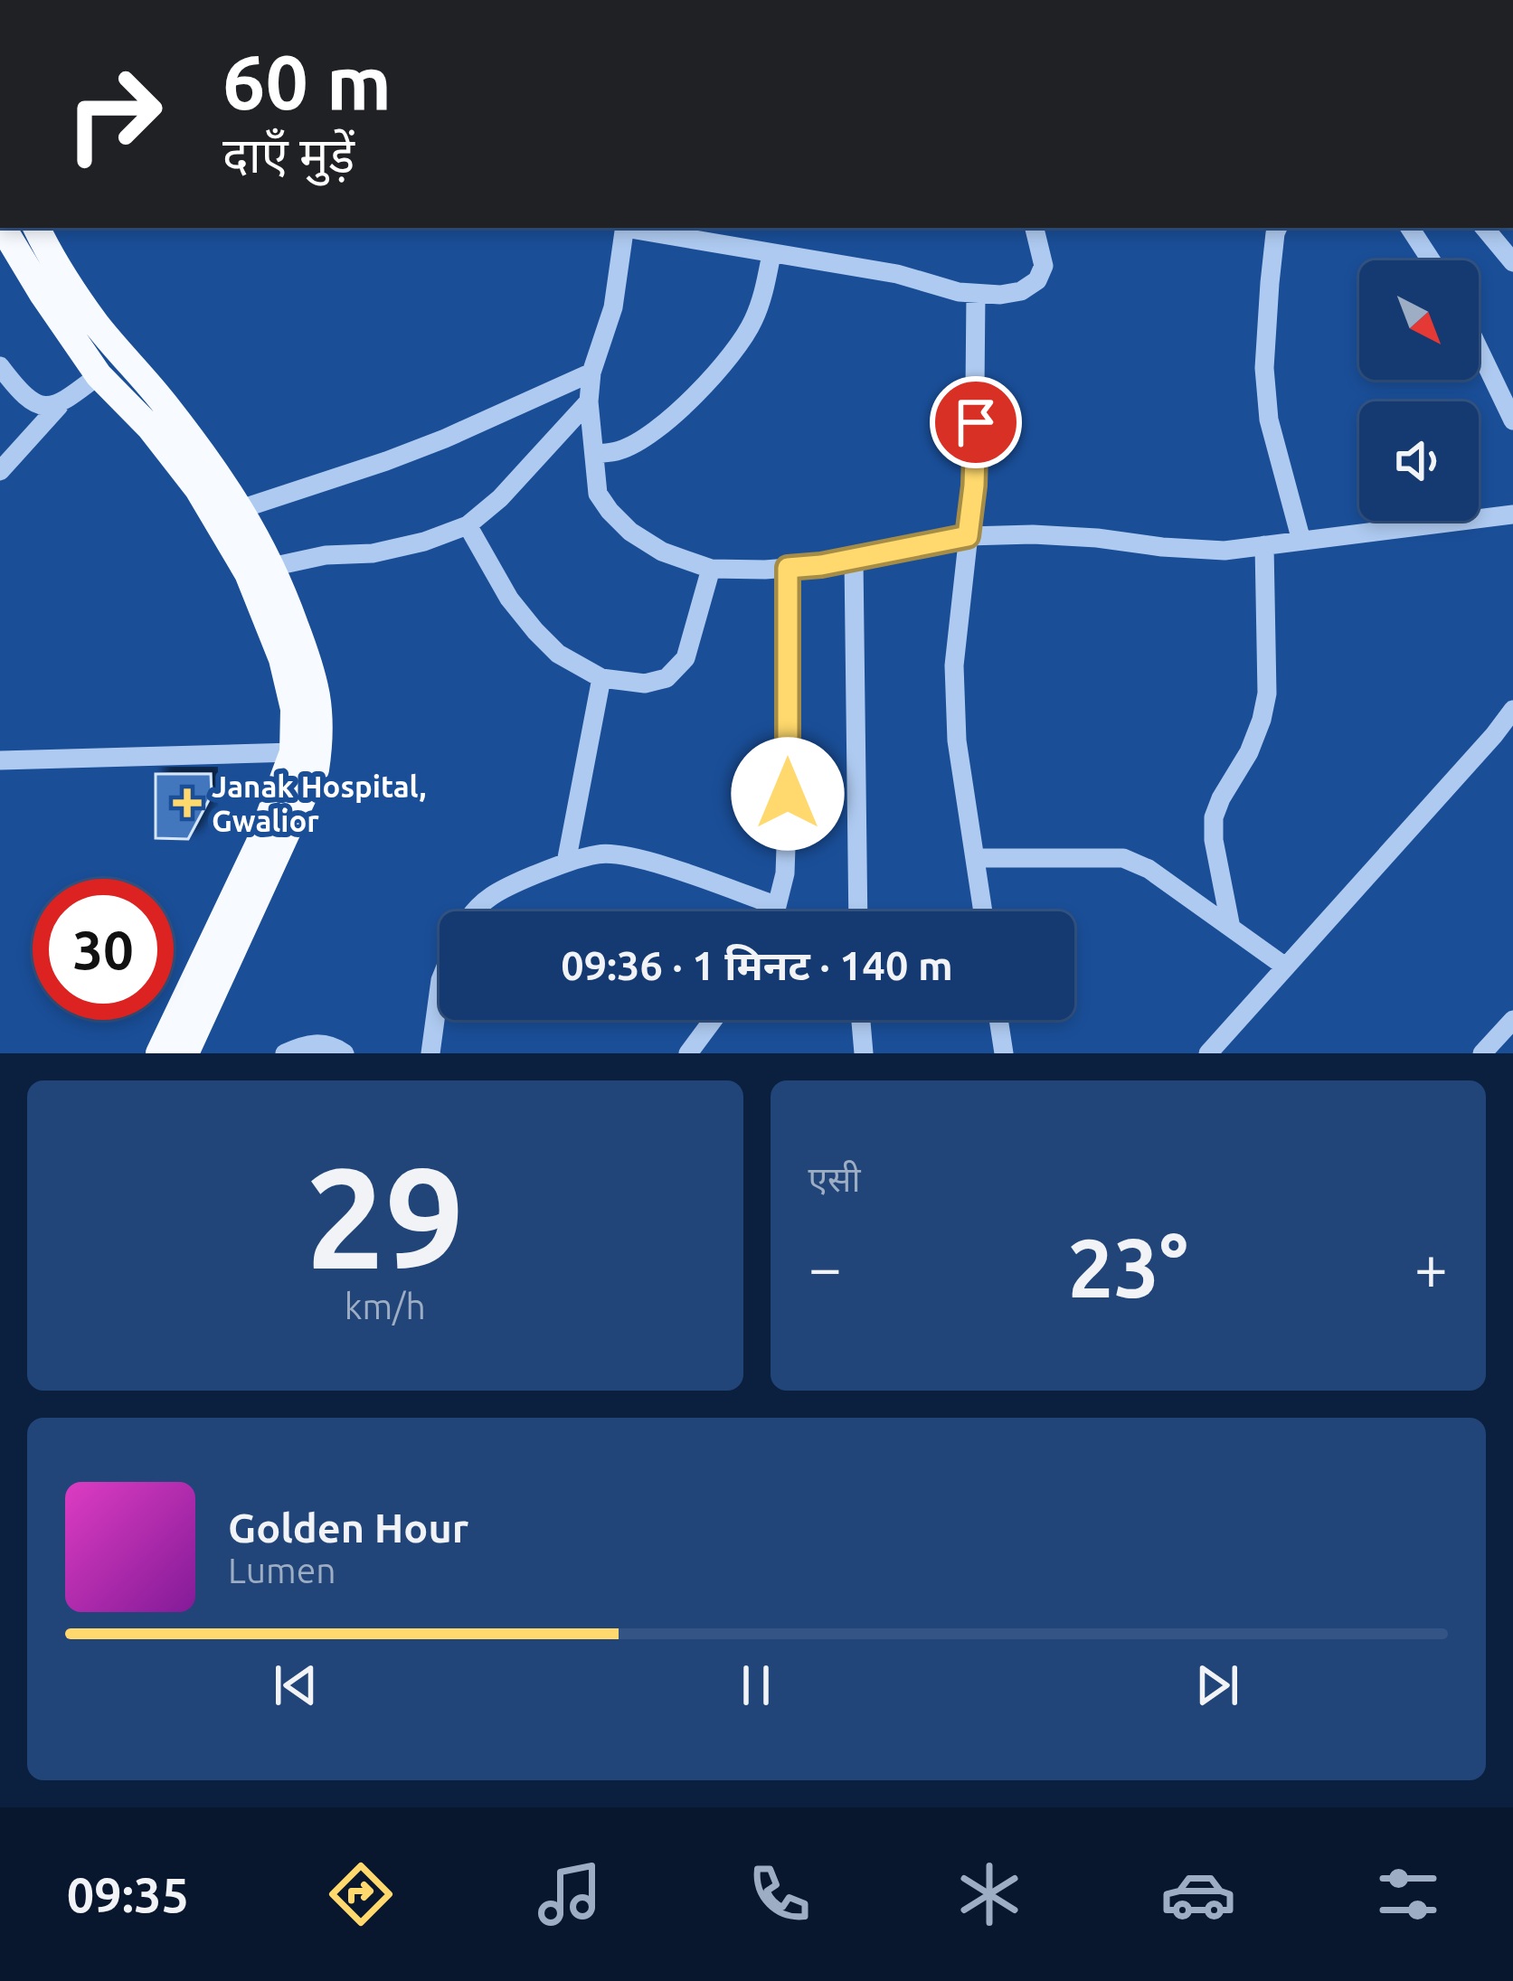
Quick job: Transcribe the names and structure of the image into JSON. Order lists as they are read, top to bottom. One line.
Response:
{"places":{"health":["Janak Hospital, Gwalior"]},"north":"bottom right","page":{"turn":["60 m","दाएँ मुड़ें"],"limit":"30","trip":"09:36 · 1 मिनट · 140 m","tile":[["29","km/h"],"एसी"],"heat":["−","23°","+"],"song":["Golden Hour","Lumen"],"tabs":"09:35"}}
